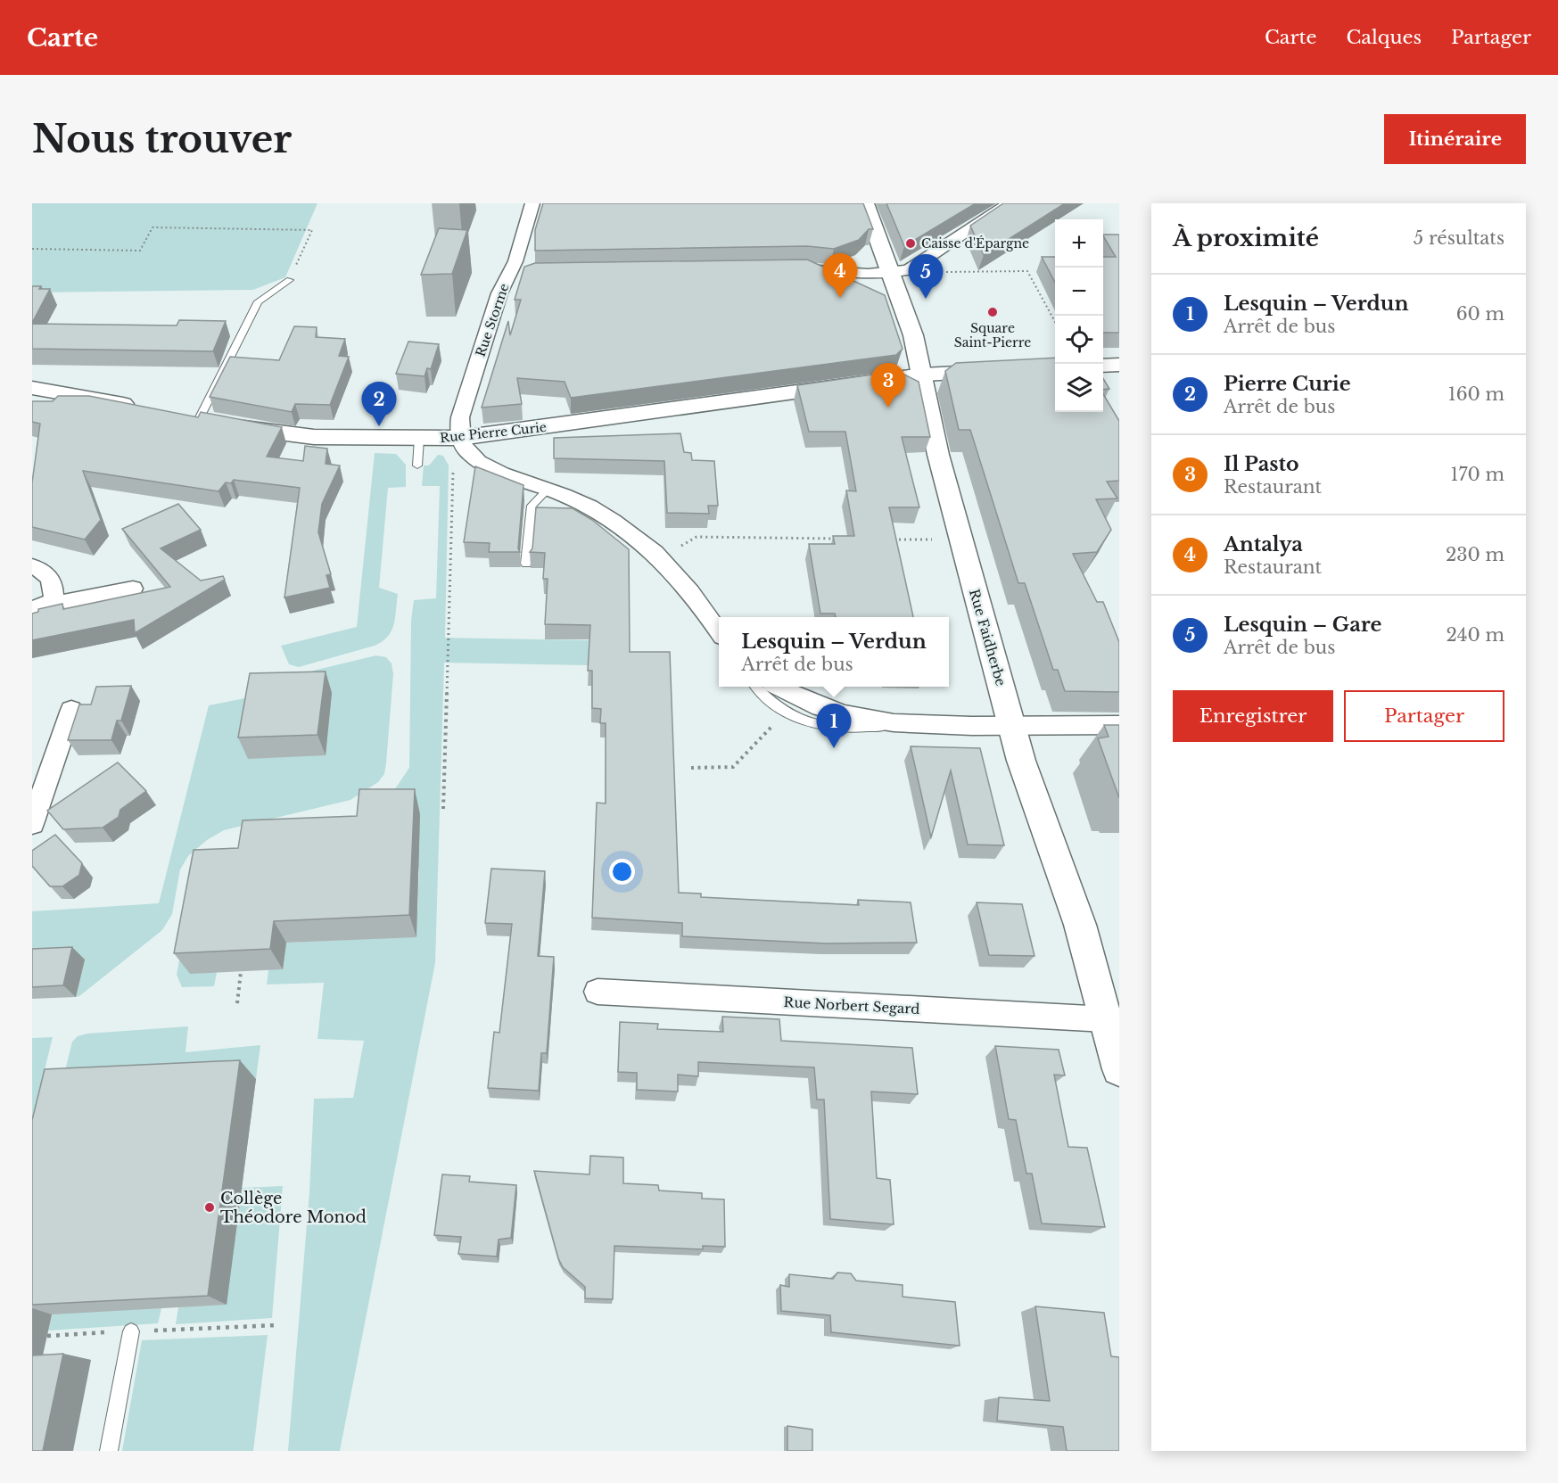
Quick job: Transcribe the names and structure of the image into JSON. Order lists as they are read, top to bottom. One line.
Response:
{"streets":{"main road":["Rue Pierre Curie","Rue Faidherbe"],"street":["Rue Storme","Rue Norbert Segard"]},"crossings":[["Rue Storme","Rue Pierre Curie"],["Rue Pierre Curie","Rue Faidherbe"],["Rue Faidherbe","Rue Norbert Segard"]],"places":["Caisse d'Épargne","Square Saint-Pierre","Collège Théodore Monod"],"page":{"header":"Carte","nav":["Carte","Calques","Partager"],"buttons":["Itinéraire",["Enregistrer","Partager"]],"title":"Nous trouver","heading":["À proximité","5 résultats"],"map_buttons":["+","−"],"pins":["4","5","3","2","1"],"list":[{"mark":"1","name":"Lesquin – Verdun","note":"Arrêt de bus","value":"60 m"},{"mark":"2","name":"Pierre Curie","note":"Arrêt de bus","value":"160 m"},{"mark":"3","name":"Il Pasto","note":"Restaurant","value":"170 m"},{"mark":"4","name":"Antalya","note":"Restaurant","value":"230 m"},{"mark":"5","name":"Lesquin – Gare","note":"Arrêt de bus","value":"240 m"}],"popup":["Lesquin – Verdun","Arrêt de bus"]}}
